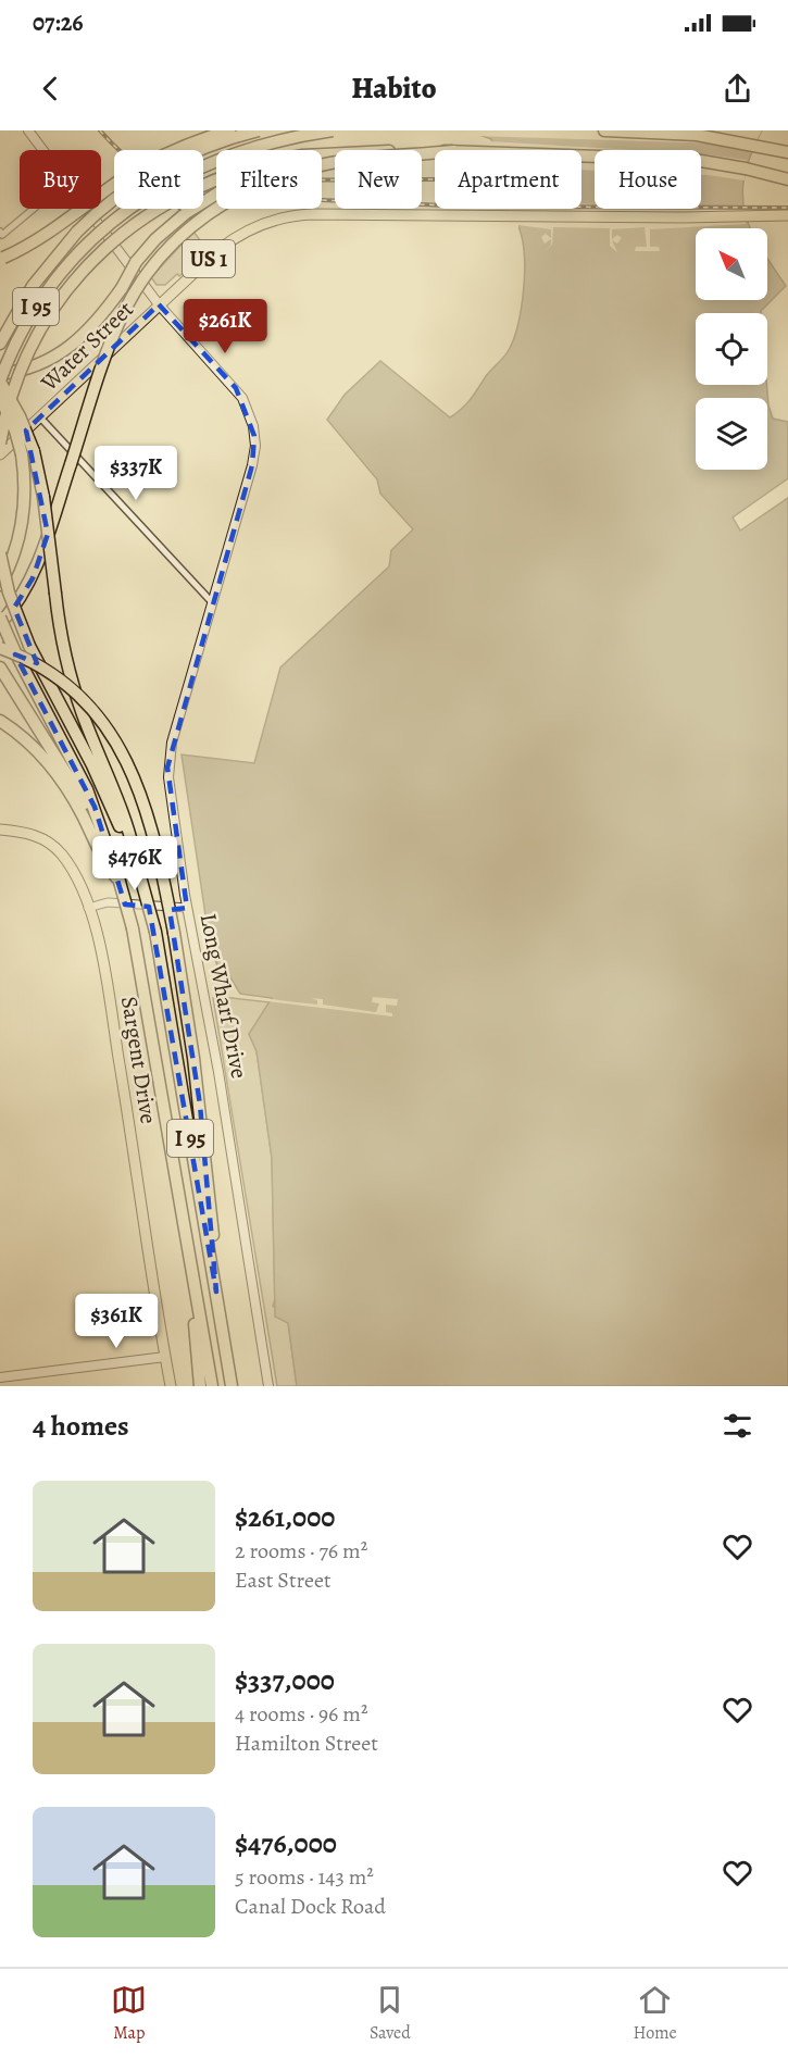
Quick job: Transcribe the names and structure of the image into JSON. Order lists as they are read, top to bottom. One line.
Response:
{"streets":{"highway":["I 95"],"main road":["US 1","Water Street","Long Wharf Drive","Sargent Drive"]},"crossings":[["Water Street","Long Wharf Drive"]],"north":"top left","page":{"status":"07:26","header":"Habito","chip":["Buy","Rent","Filters","New","Apartment","House"],"price":["$261K","$337K","$476K","$361K"],"heading":"4 homes","list":[{"name":"$261,000","note":"2 rooms · 76 m² · East Street"},{"name":"$337,000","note":"4 rooms · 96 m² · Hamilton Street"},{"name":"$476,000","note":"5 rooms · 143 m² · Canal Dock Road"}],"tabs":["Map","Saved","Home"]}}
